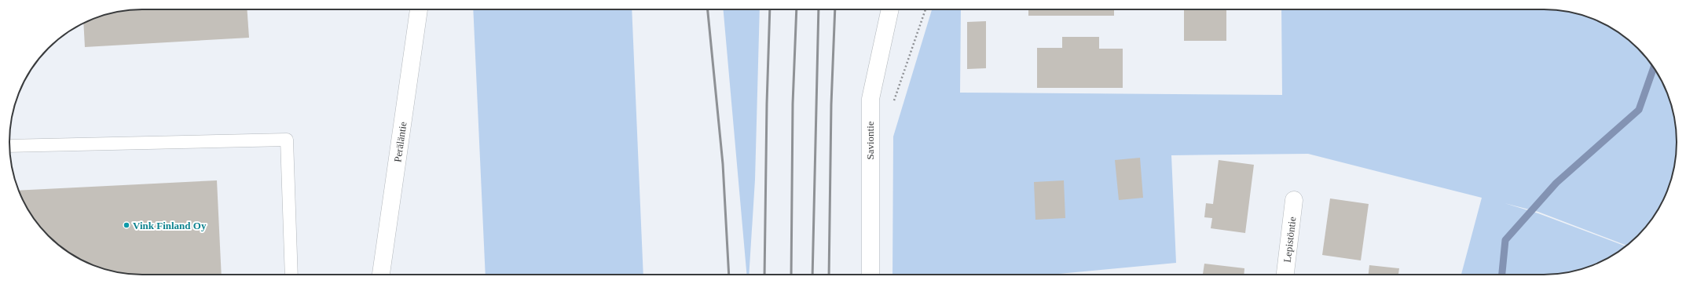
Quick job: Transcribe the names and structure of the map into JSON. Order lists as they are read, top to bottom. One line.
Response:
{"streets":{"street":["Saviontie","Peräläntie","Lepistöntie"]},"places":["Vink Finland Oy"]}
